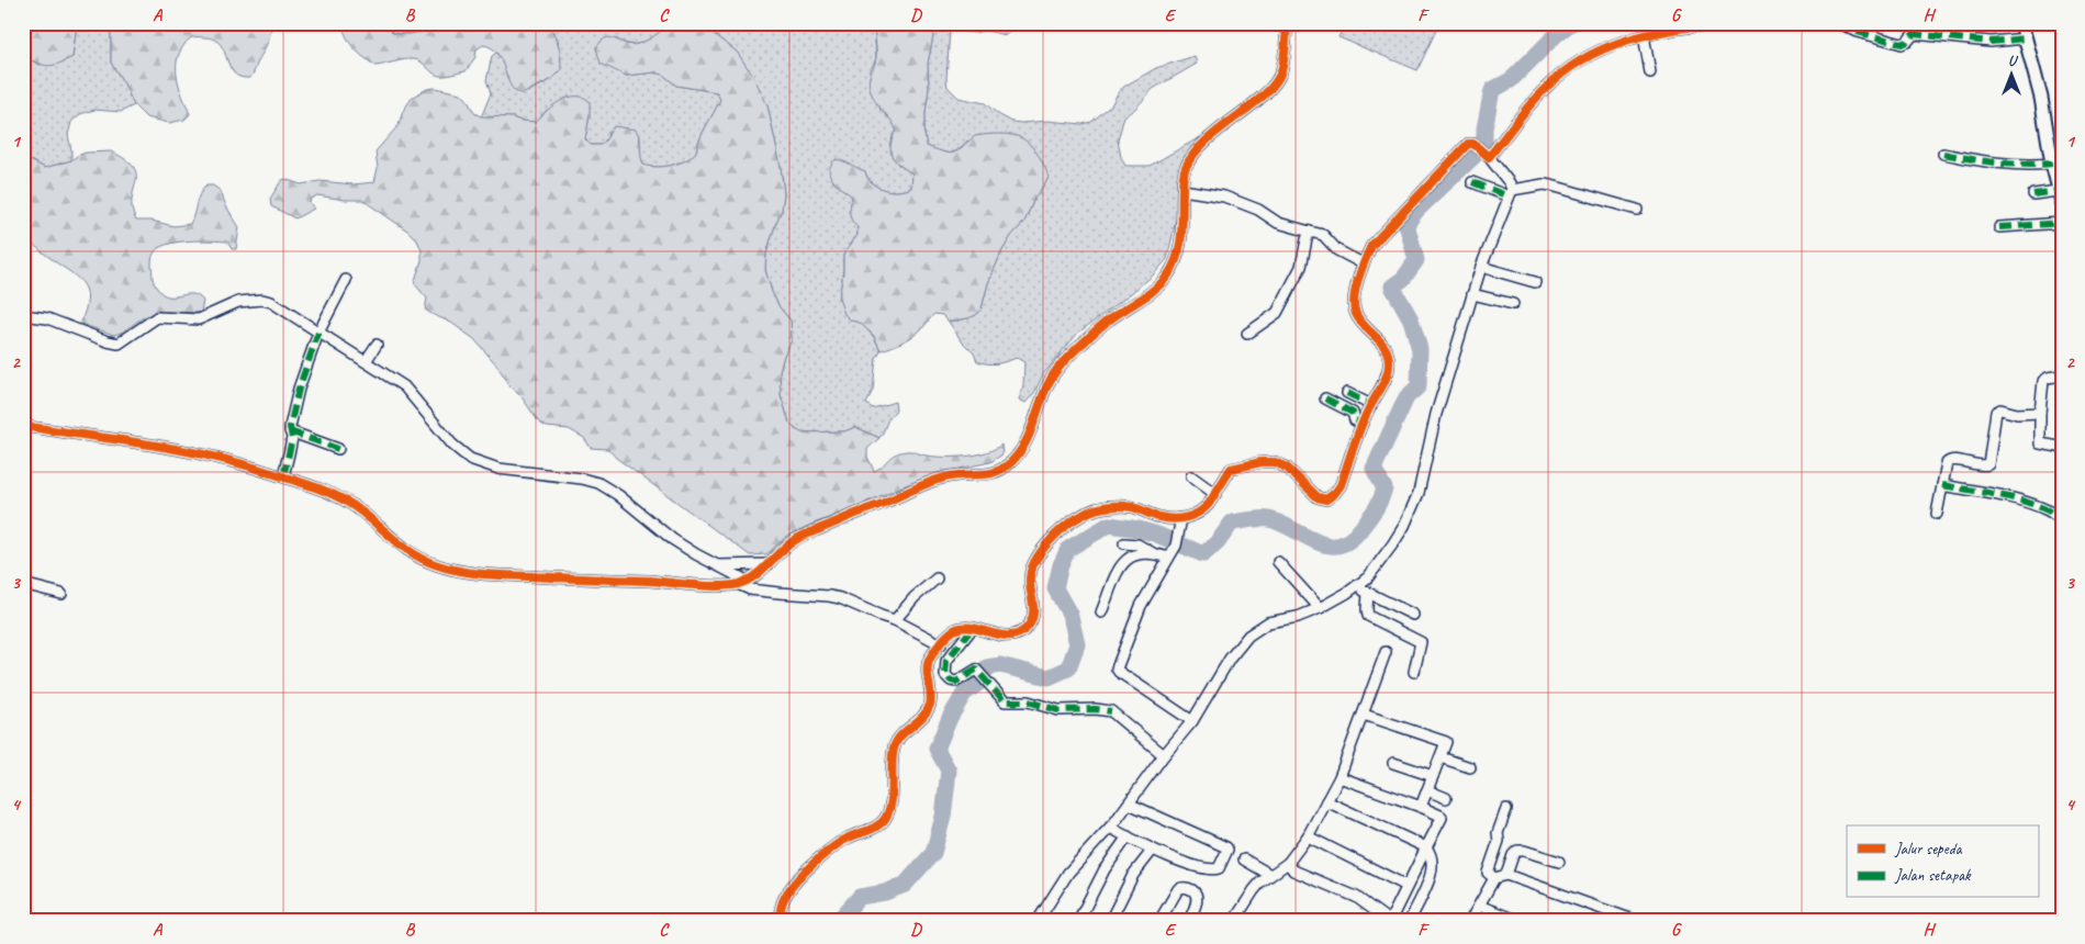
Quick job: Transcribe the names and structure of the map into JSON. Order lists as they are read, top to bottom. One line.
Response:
{"legend":["Jalur sepeda","Jalan setapak"],"north":"top","grid":{"columns":["A","B","C","D","E","F","G","H"],"rows":["1","2","3","4"]}}
